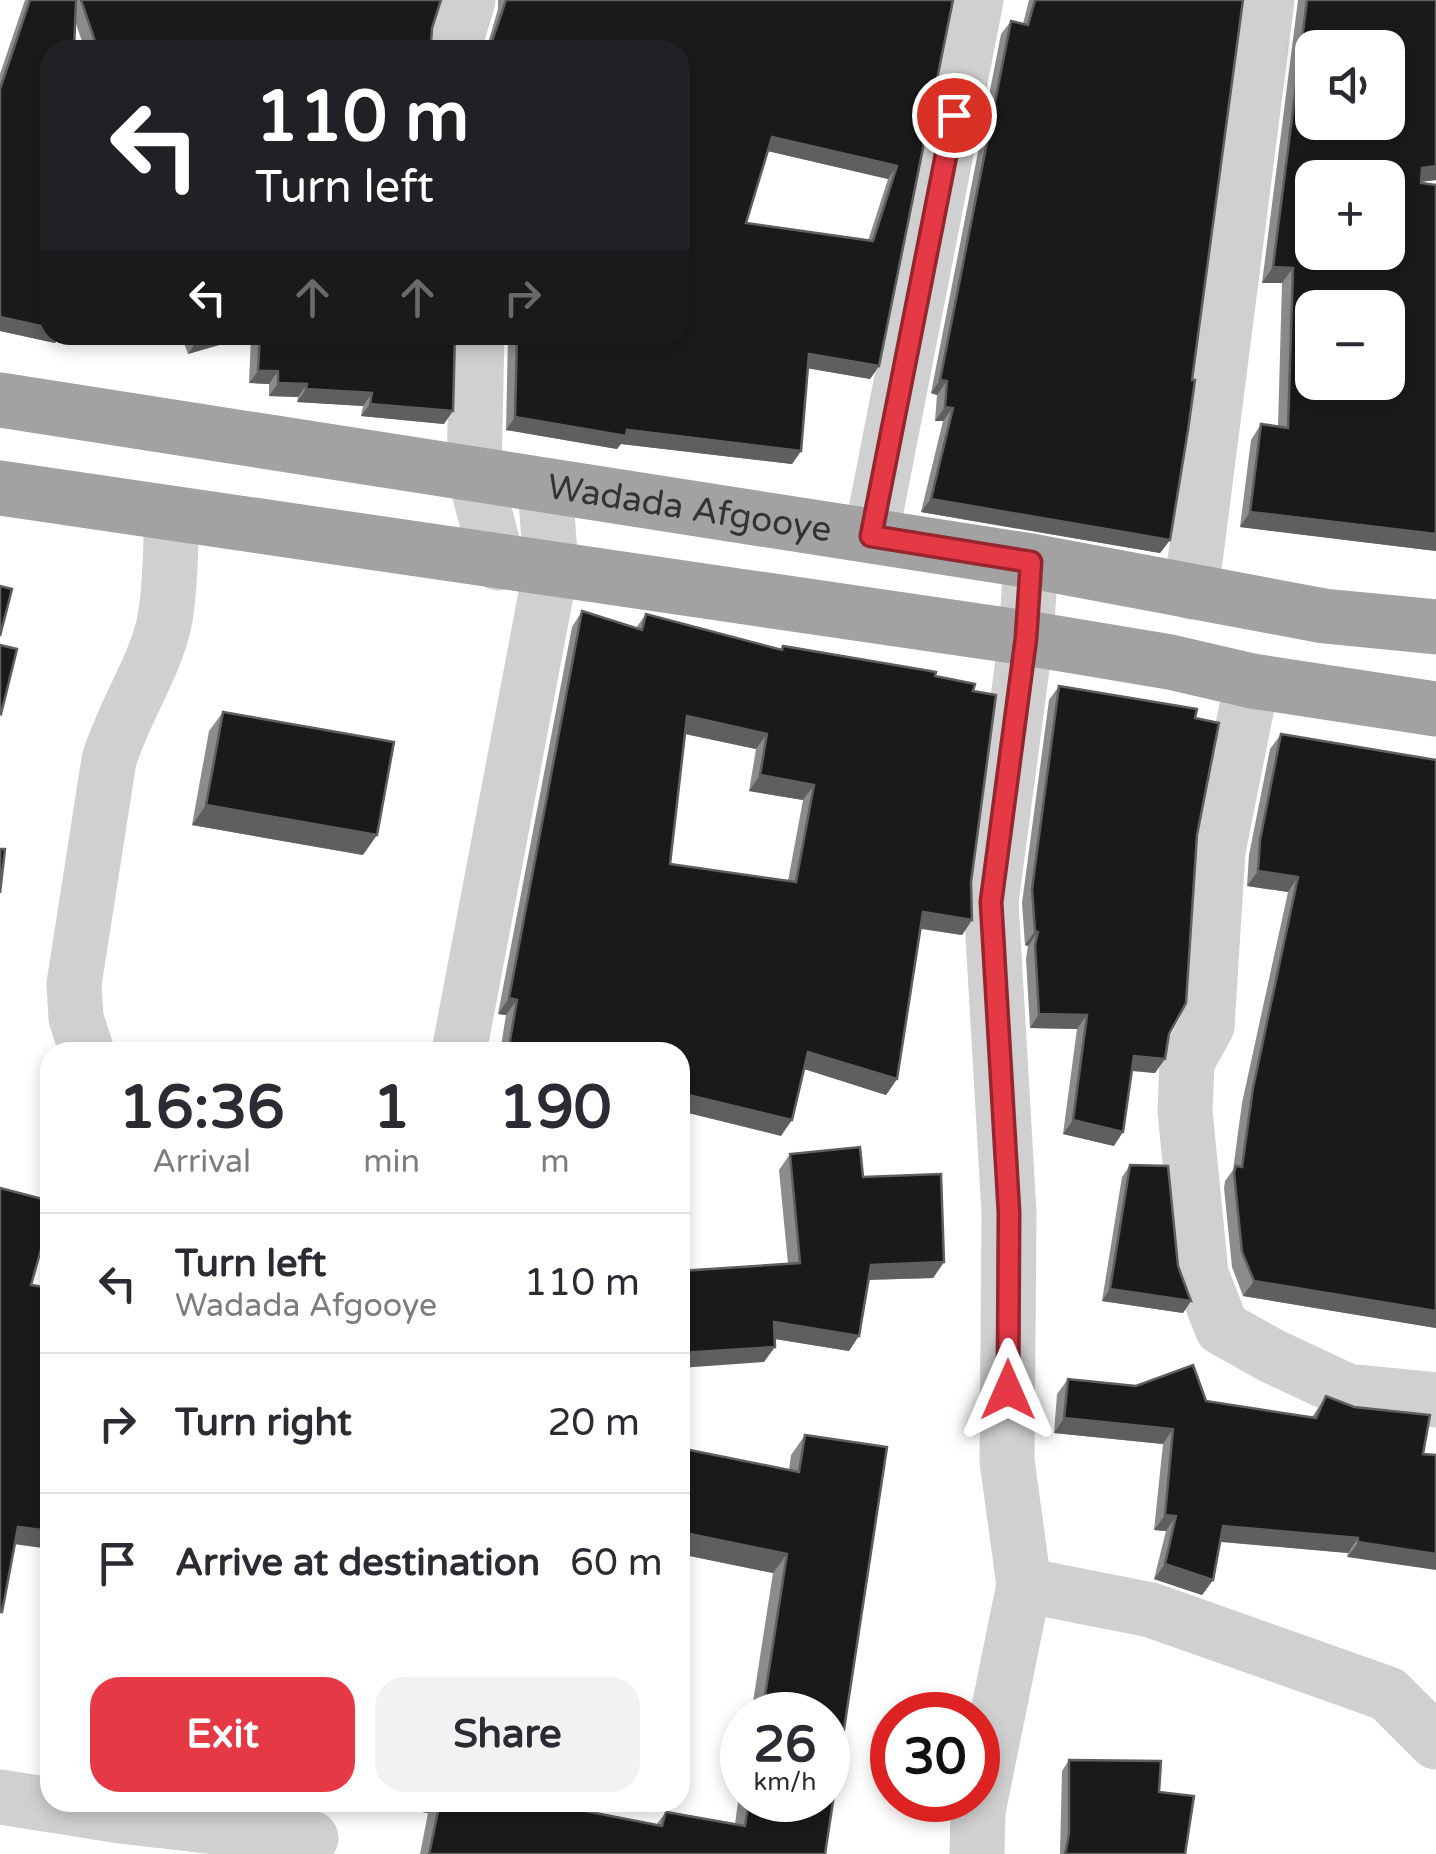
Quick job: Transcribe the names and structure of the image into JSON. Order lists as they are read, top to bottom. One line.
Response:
{"streets":{"highway":["Wadada Afgooye"]},"page":{"map_buttons":["+","−"],"turn":["110 m","Turn left"],"eta":["16:36","Arrival","1","min","190","m"],"list":[{"name":"Turn left","note":"Wadada Afgooye","value":"110 m"},{"name":"Turn right","value":"20 m"},{"name":"Arrive at destination","value":"60 m"}],"buttons":["Exit","Share"],"speed":"26 km/h","limit":"30"}}
